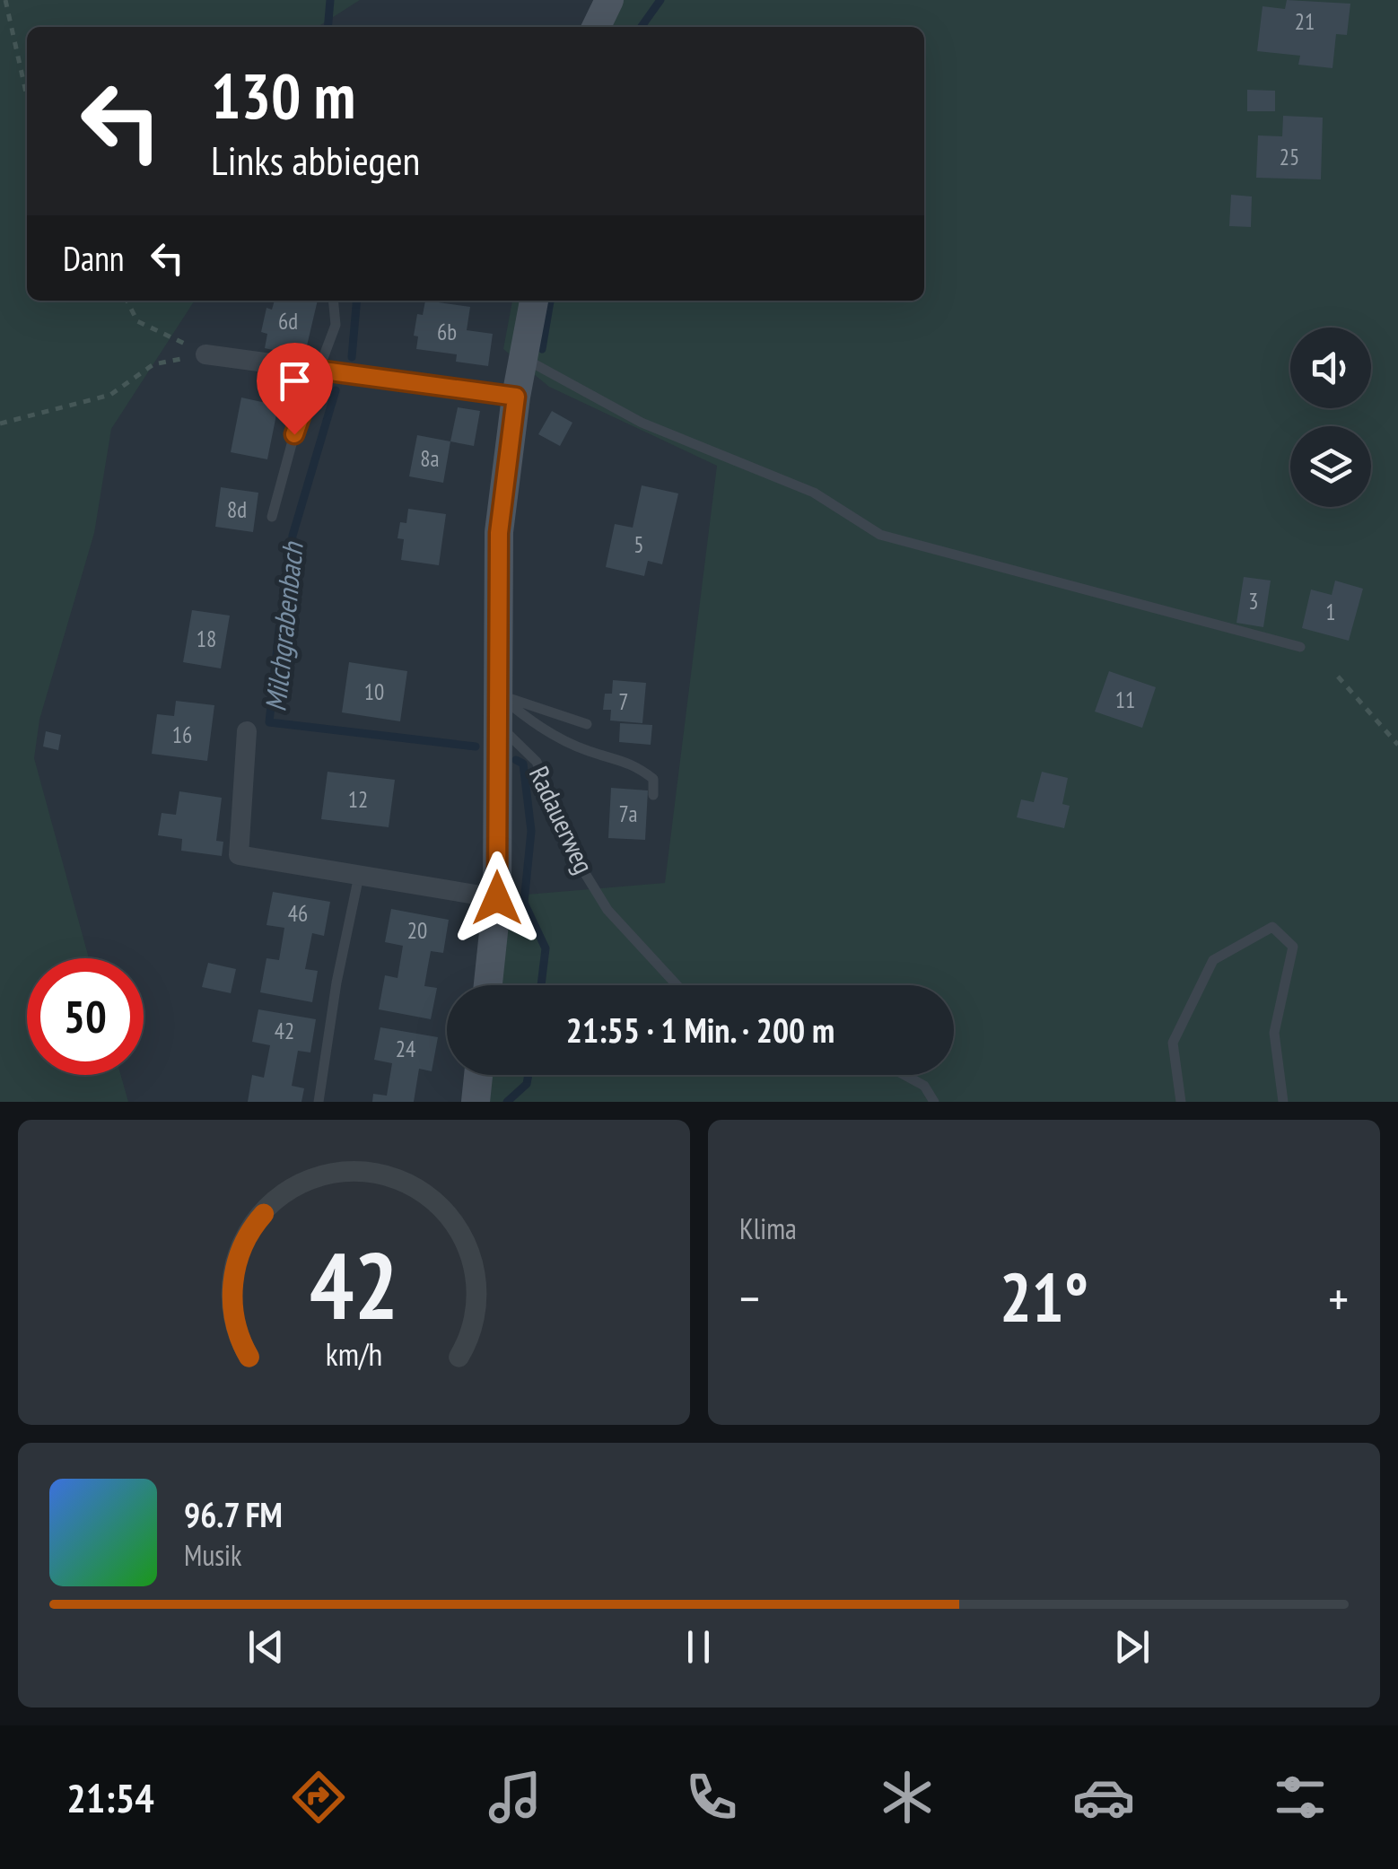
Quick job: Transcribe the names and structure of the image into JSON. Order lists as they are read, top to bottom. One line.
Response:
{"streets":{"lane":["Radauerweg"]},"water":["Milchgrabenbach"],"house_numbers":["21","25","6d","6b","8a","8d","5","3","1","18","10","11","7","16","12","7a","46","20","42","24"],"page":{"turn":["130 m","Links abbiegen"],"then":"Dann","limit":"50","trip":"21:55 · 1 Min. · 200 m","tile":"Klima","heat":["−","21°","+"],"song":["96.7 FM","Musik"],"tabs":"21:54","gauge":["42","km/h"]}}
